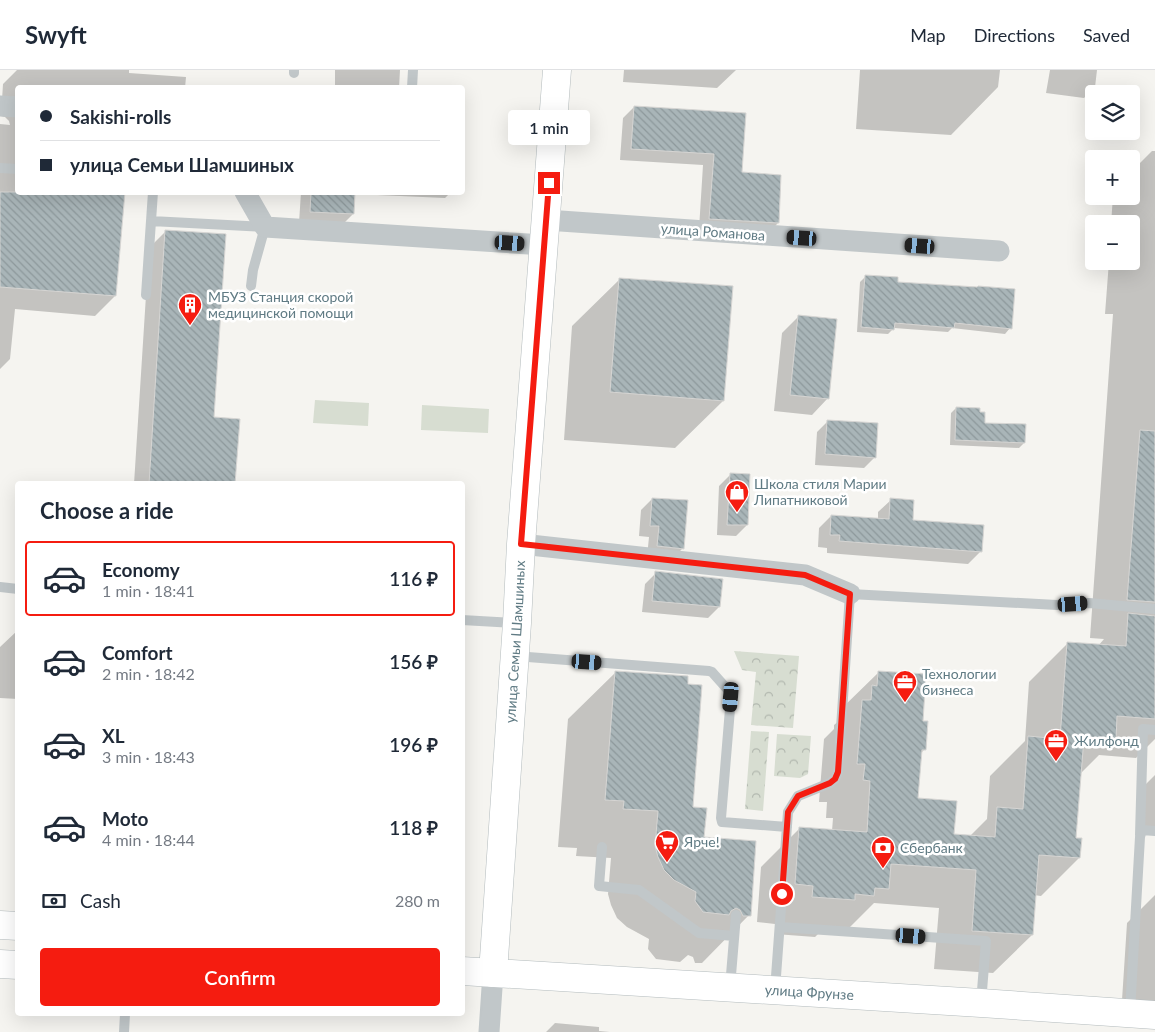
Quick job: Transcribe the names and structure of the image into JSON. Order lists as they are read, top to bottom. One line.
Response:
{"streets":{"street":["улица Романова","улица Семьи Шамшиных","улица Фрунзе"]},"crossings":[["улица Романова","улица Семьи Шамшиных"],["улица Семьи Шамшиных","улица Фрунзе"]],"places":{"building":["МБУЗ Станция скорой медицинской помощи"],"shop":["Школа стиля Марии Липатниковой"],"office":["Технологии бизнеса","Жилфонд"],"supermarket":["Ярче!"],"bank":["Сбербанк"]},"page":{"header":"Swyft","nav":["Map","Directions","Saved"],"map_buttons":["+","−"],"banner":["Sakishi-rolls","улица Семьи Шамшиных"],"bubble":"1 min","heading":"Choose a ride","list":[{"name":"Economy","note":"1 min · 18:41","value":"116 ₽"},{"name":"Comfort","note":"2 min · 18:42","value":"156 ₽"},{"name":"XL","note":"3 min · 18:43","value":"196 ₽"},{"name":"Moto","note":"4 min · 18:44","value":"118 ₽"}],"pay":["Cash","280 m"],"buttons":"Confirm"}}
